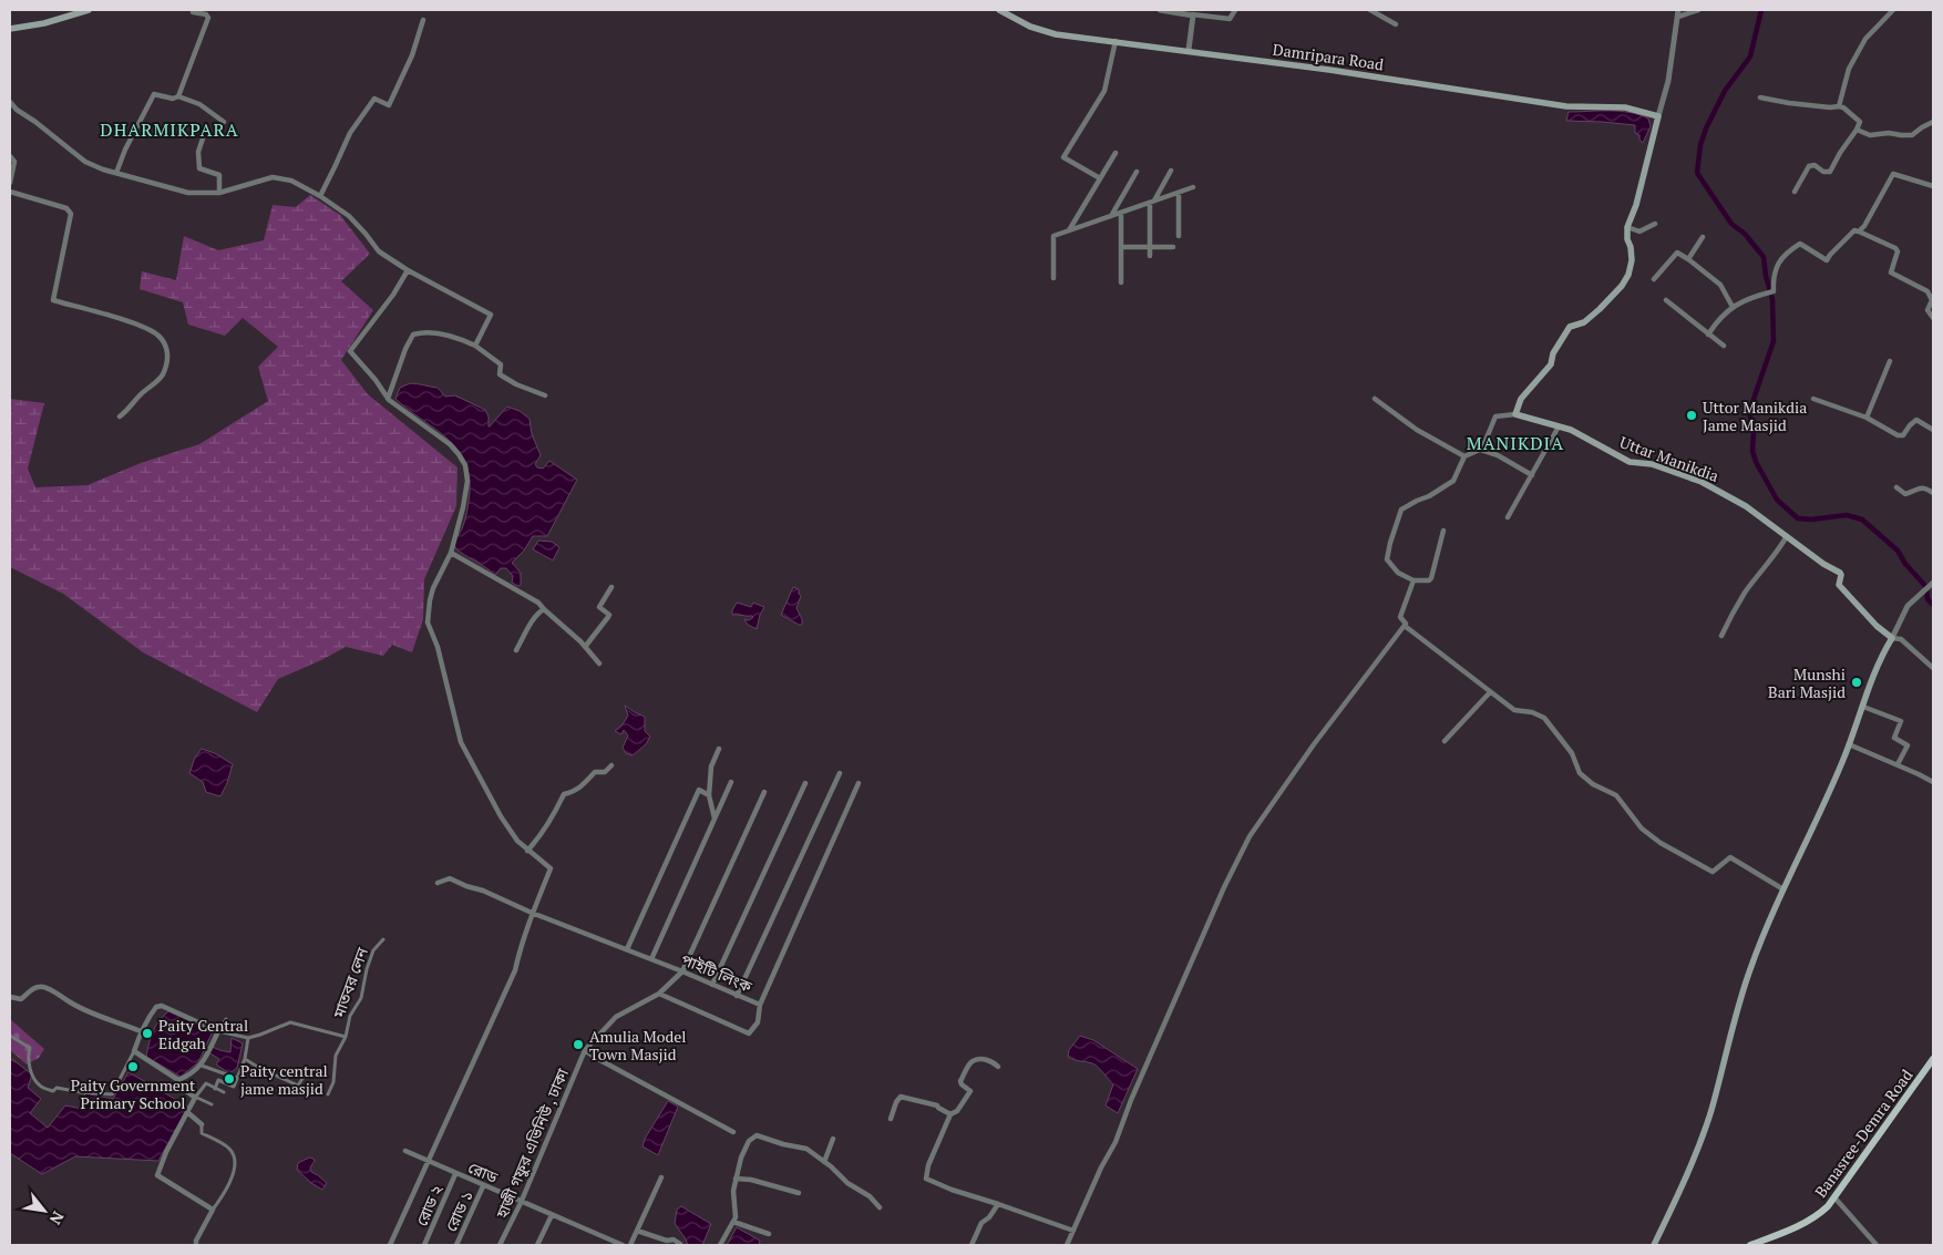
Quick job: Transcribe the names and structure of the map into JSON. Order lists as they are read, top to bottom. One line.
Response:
{"streets":{"main road":["Damripara Road","Uttar Manikdia","Banasree-Demra Road"],"street":["পাইটি লিংক","মাতবর লেন","হাজী গফুর এভিনিউ , ঢাকা","রোড","রোড ২","রোড ১"]},"crossings":[["হাজী গফুর এভিনিউ , ঢাকা","রোড"],["রোড","রোড ২"],["রোড","রোড ১"]],"districts":["DHARMIKPARA","MANIKDIA"],"places":["Uttor Manikdia Jame Masjid","Munshi Bari Masjid","Paity Central Eidgah","Amulia Model Town Masjid","Paity Government Primary School","Paity central jame masjid"],"north":"bottom right"}
